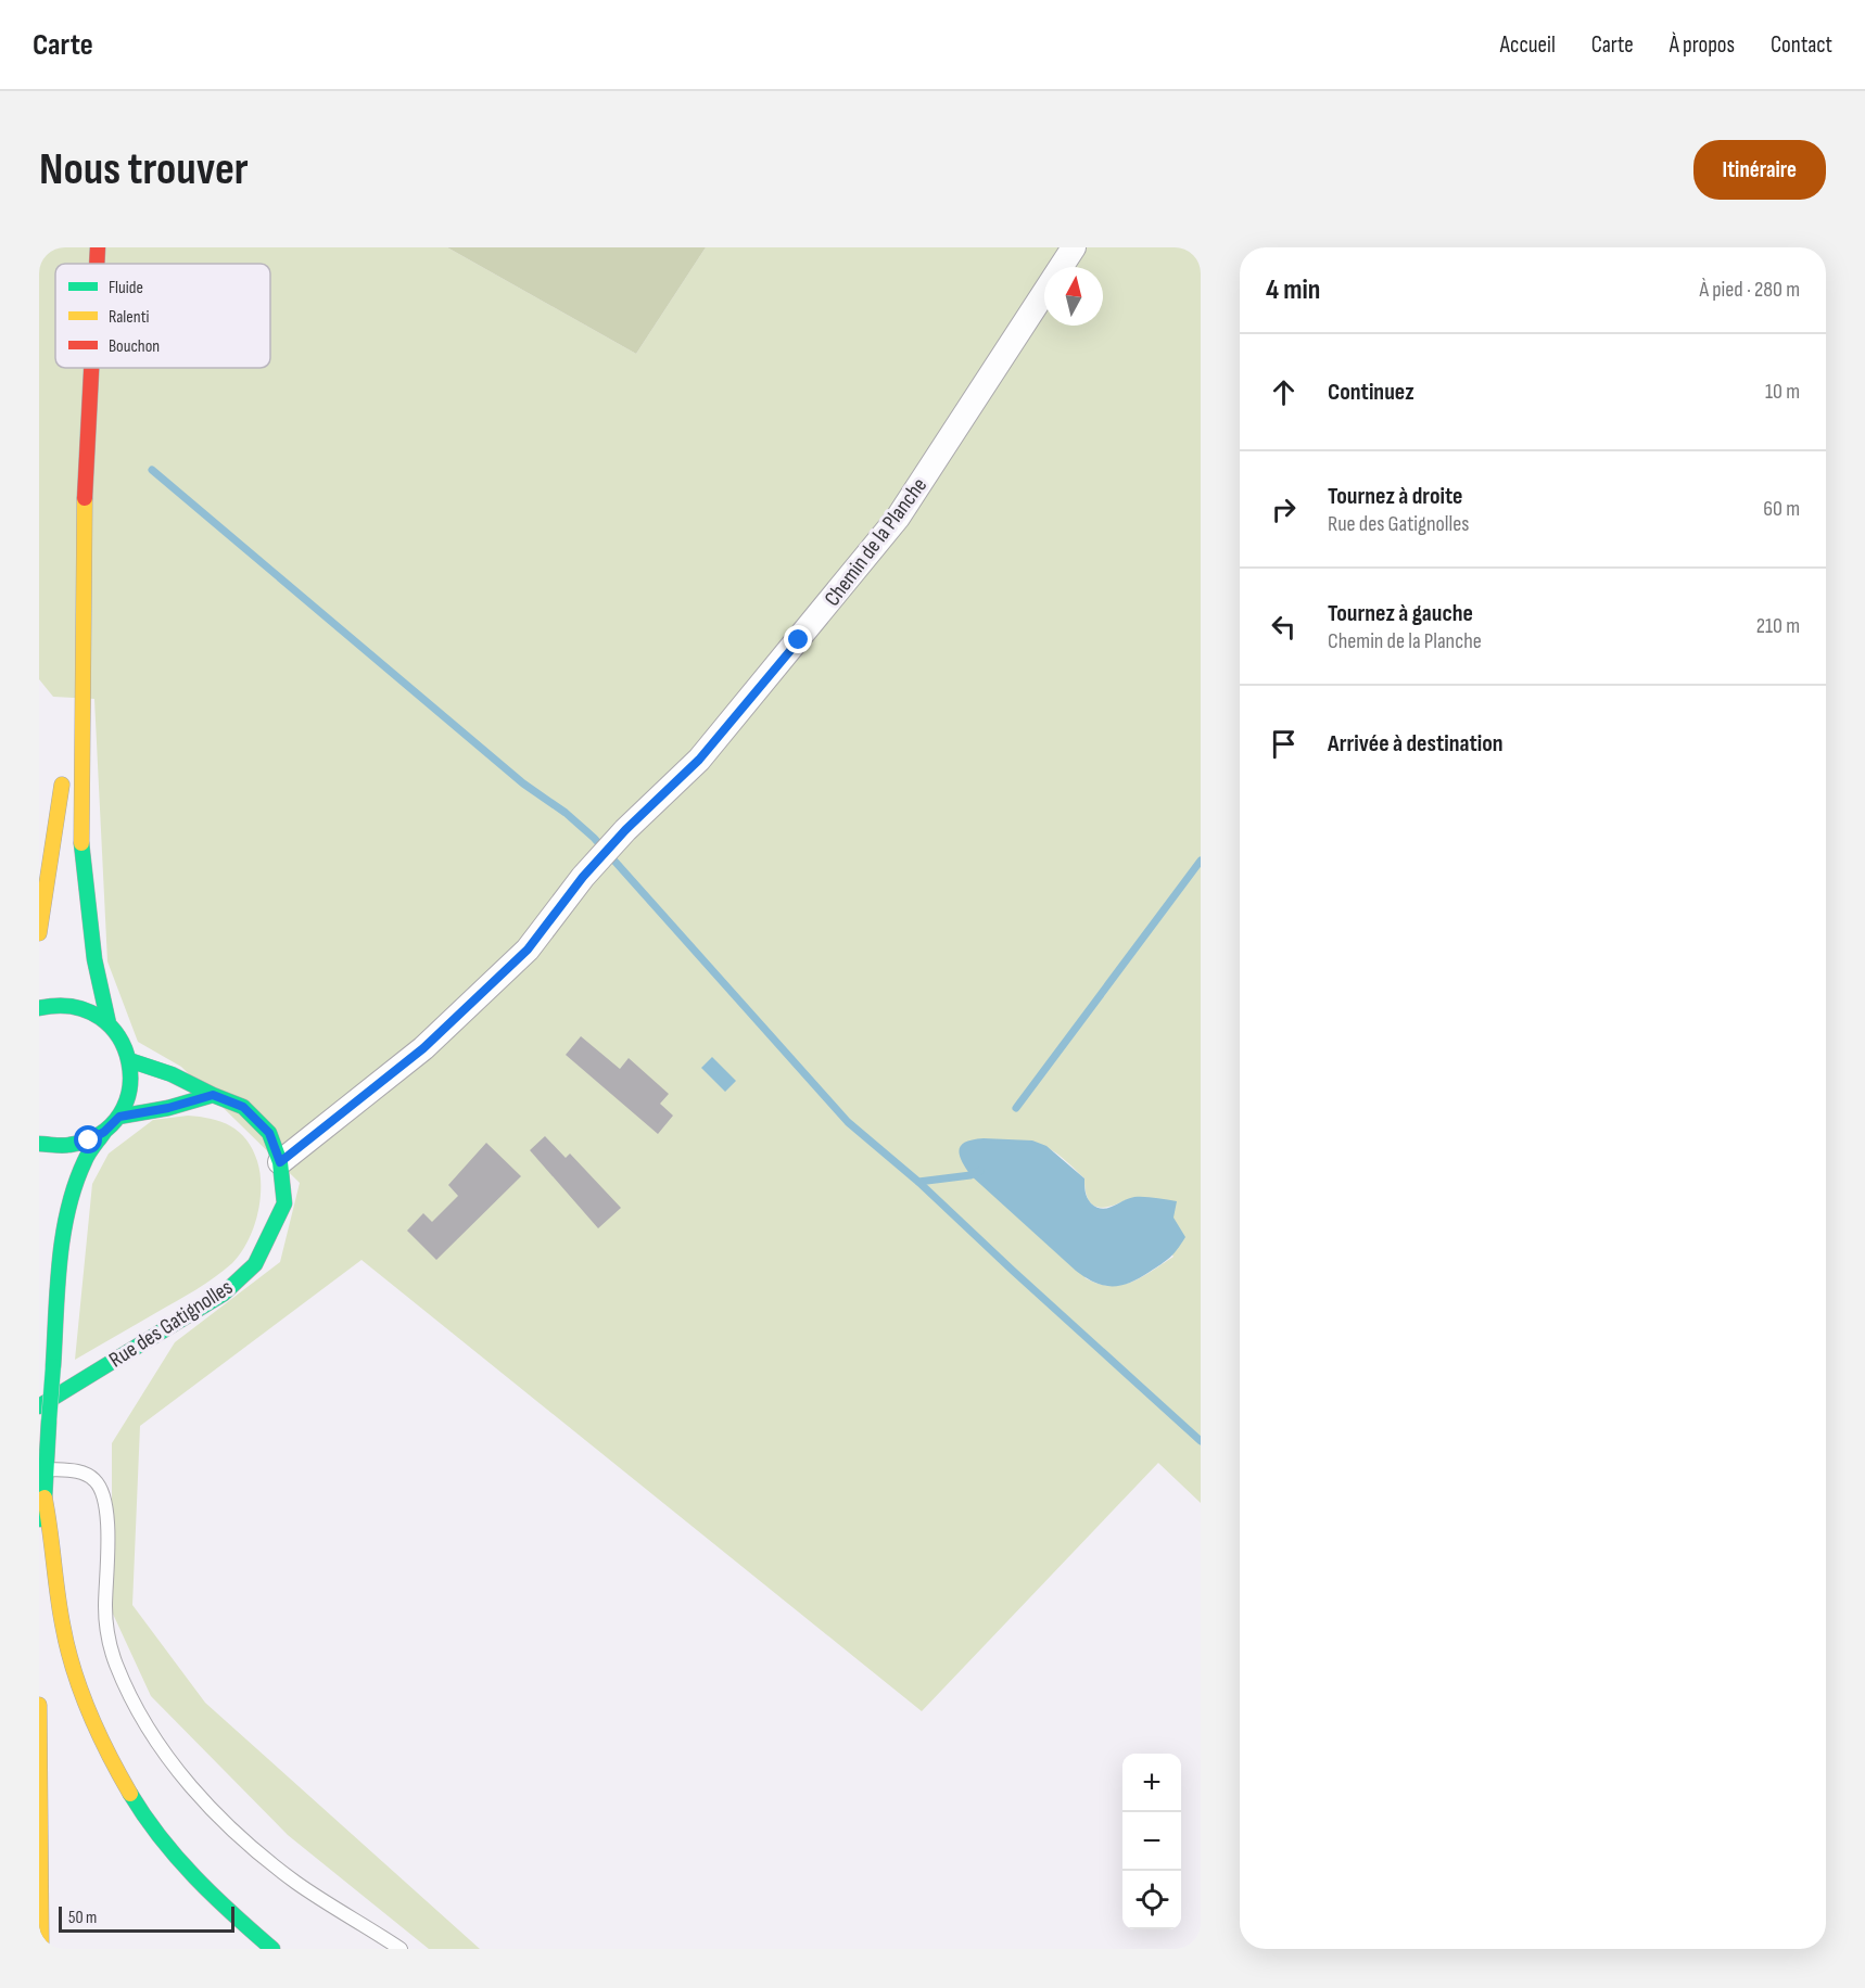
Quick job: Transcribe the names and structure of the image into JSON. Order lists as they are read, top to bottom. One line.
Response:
{"streets":{"main road":["Rue des Gatignolles"],"street":["Chemin de la Planche"]},"crossings":[["Chemin de la Planche","Rue des Gatignolles"]],"legend":["Fluide","Ralenti","Bouchon"],"scale_bar":"50 m","north":"top","page":{"header":"Carte","nav":["Accueil","Carte","À propos","Contact"],"buttons":"Itinéraire","title":"Nous trouver","heading":["4 min","À pied · 280 m"],"list":[["Continuez","10 m"],["Tournez à droite","Rue des Gatignolles","60 m"],["Tournez à gauche","Chemin de la Planche","210 m"],"Arrivée à destination"],"map_buttons":["+","−"],"scale":"50 m"}}
